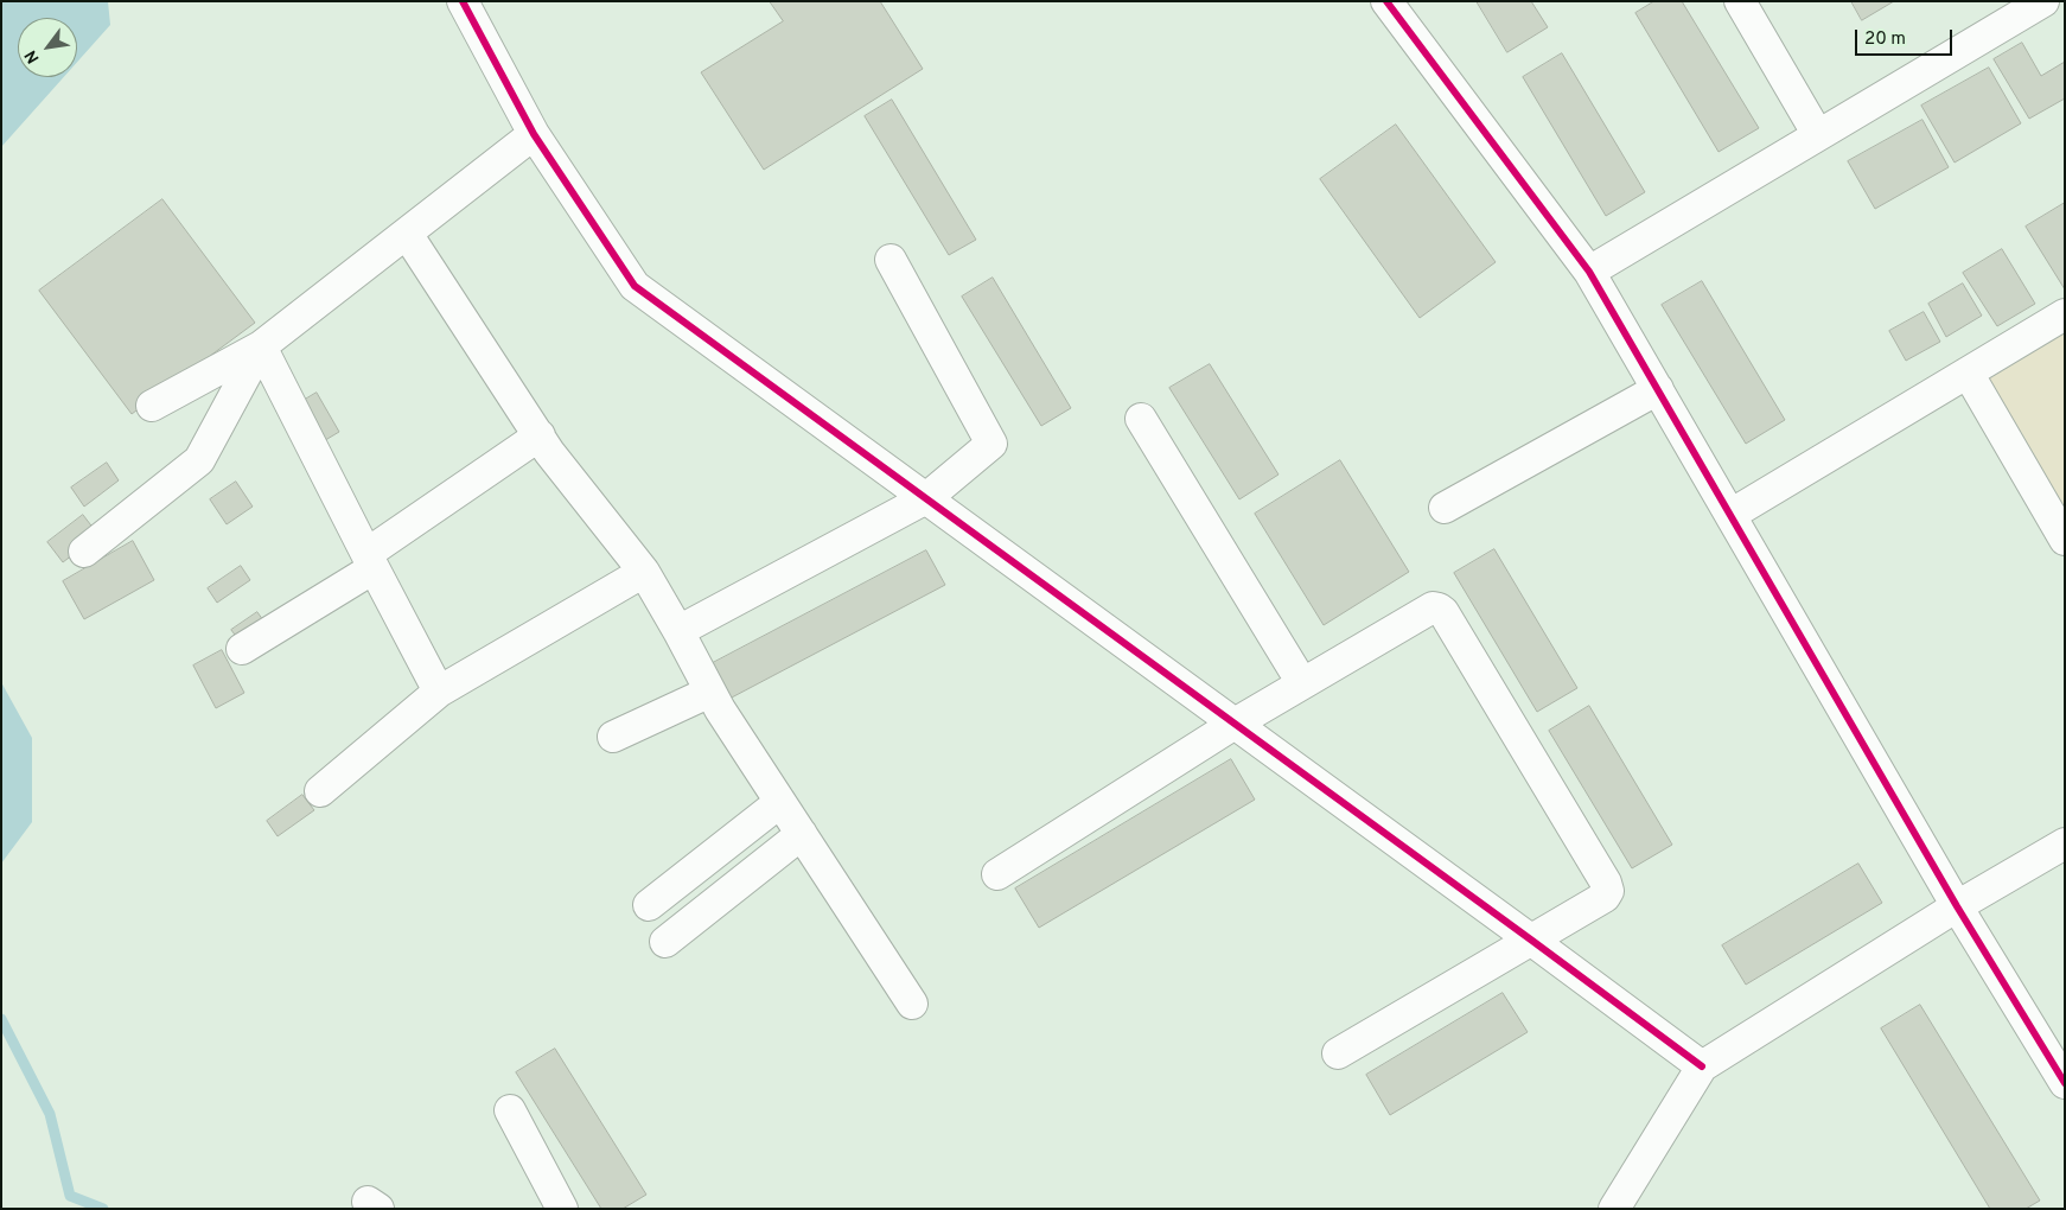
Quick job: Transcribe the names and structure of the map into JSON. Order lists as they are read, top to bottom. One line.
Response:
{"scale_bar":"20 m","north":"bottom left"}
